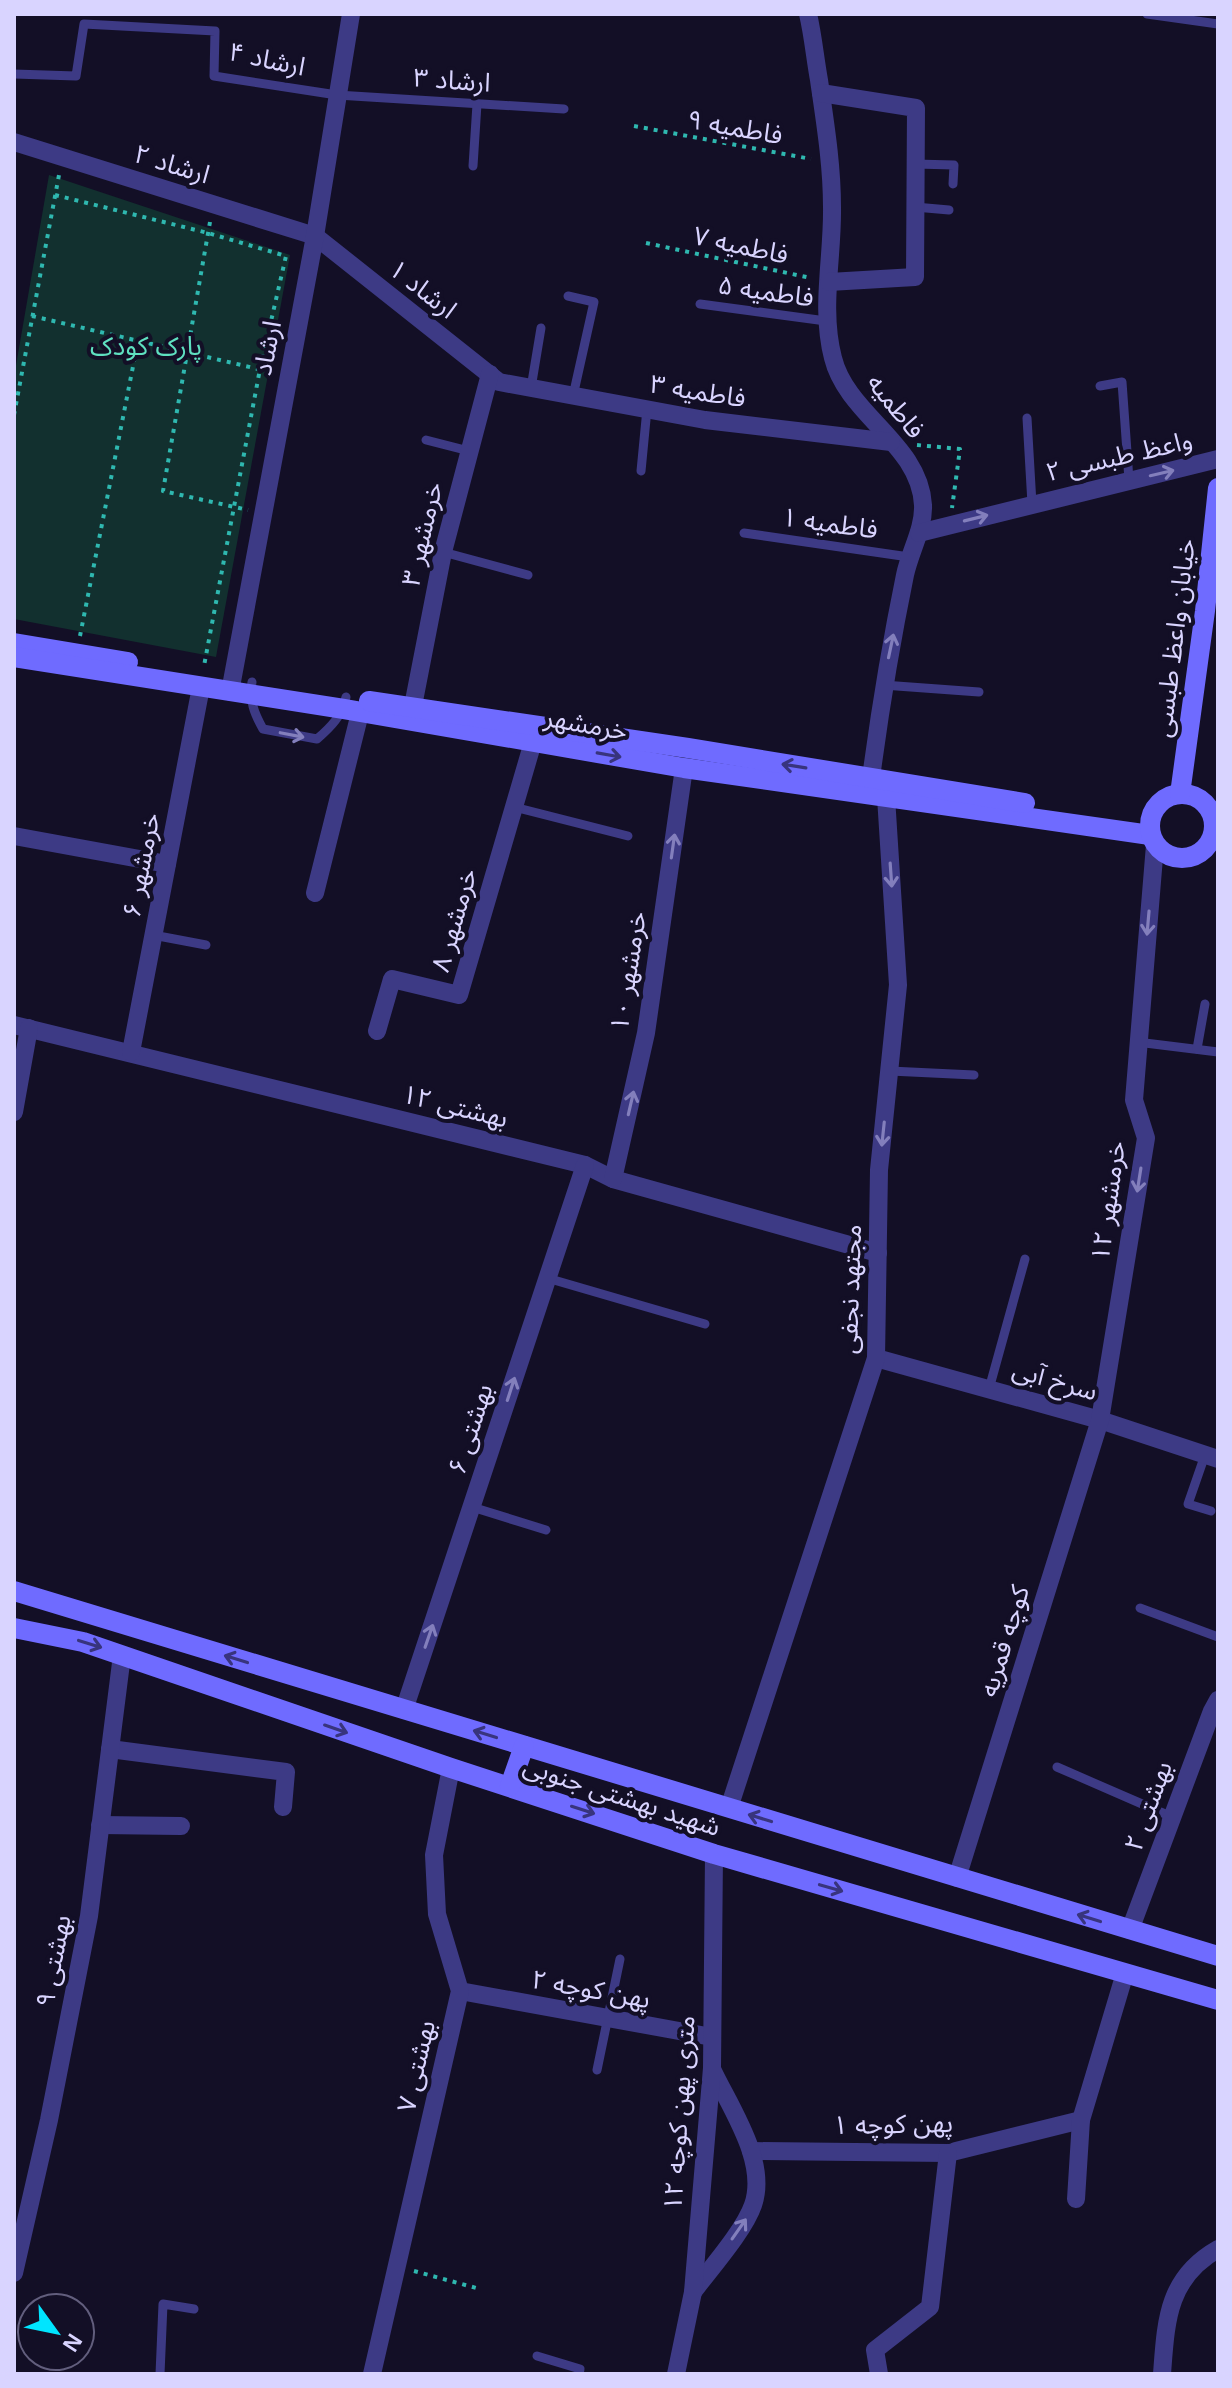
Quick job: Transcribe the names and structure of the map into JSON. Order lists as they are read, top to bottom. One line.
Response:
{"streets":{"street":["ارشاد ۲","ارشاد ۱","ارشاد","فاطمیه ۳","فاطمیه","واعظ طبسی ۲","خرمشهر ۳","خیابان واعظ طبسی","خرمشهر","خرمشهر ۶","خرمشهر ۸","خرمشهر ۱۰","بهشتی ۱۲","خرمشهر ۱۲","مجتهد نجفی","سرخ آبی","بهشتی ۶","کوچه قمریه","شهید بهشتی جنوبی","بهشتی ۲","بهشتی ۹","پهن کوچه ۲","بهشتی ۷","۱۲ متری پهن کوچه","پهن کوچه ۱"],"lane":["ارشاد ۴","ارشاد ۳","فاطمیه ۵","فاطمیه ۱"],"path":["فاطمیه ۹","فاطمیه ۷"]},"crossings":[["ارشاد ۴","ارشاد ۳"],["ارشاد ۴","ارشاد"],["ارشاد ۳","ارشاد"],["فاطمیه ۹","فاطمیه"],["ارشاد ۲","ارشاد ۱"],["ارشاد ۲","ارشاد"],["فاطمیه ۷","فاطمیه"],["ارشاد ۱","ارشاد"],["ارشاد ۱","فاطمیه ۳"],["ارشاد ۱","خرمشهر ۳"],["فاطمیه ۵","فاطمیه"],["ارشاد","خرمشهر"],["فاطمیه ۳","فاطمیه"],["فاطمیه ۳","خرمشهر ۳"],["فاطمیه","واعظ طبسی ۲"],["فاطمیه","فاطمیه ۱"],["فاطمیه","خرمشهر"],["خرمشهر ۳","خرمشهر"],["خیابان واعظ طبسی","خرمشهر"],["خیابان واعظ طبسی","خرمشهر ۱۲"],["خرمشهر","خرمشهر ۶"],["خرمشهر","خرمشهر ۸"],["خرمشهر","خرمشهر ۱۰"],["خرمشهر","خرمشهر ۱۲"],["خرمشهر","مجتهد نجفی"],["خرمشهر ۶","بهشتی ۱۲"],["خرمشهر ۱۰","بهشتی ۱۲"],["بهشتی ۱۲","مجتهد نجفی"],["بهشتی ۱۲","بهشتی ۶"],["خرمشهر ۱۲","سرخ آبی"],["خرمشهر ۱۲","کوچه قمریه"],["مجتهد نجفی","سرخ آبی"],["مجتهد نجفی","شهید بهشتی جنوبی"],["سرخ آبی","کوچه قمریه"],["بهشتی ۶","شهید بهشتی جنوبی"],["کوچه قمریه","شهید بهشتی جنوبی"],["شهید بهشتی جنوبی","بهشتی ۲"],["شهید بهشتی جنوبی","بهشتی ۹"],["شهید بهشتی جنوبی","بهشتی ۷"],["شهید بهشتی جنوبی","۱۲ متری پهن کوچه"],["پهن کوچه ۲","بهشتی ۷"],["پهن کوچه ۲","۱۲ متری پهن کوچه"]],"one_way":["واعظ طبسی ۲","خرمشهر ۱۰","خرمشهر ۱۲","مجتهد نجفی","بهشتی ۶"],"parks":["پارک کودک"],"north":"bottom right"}
